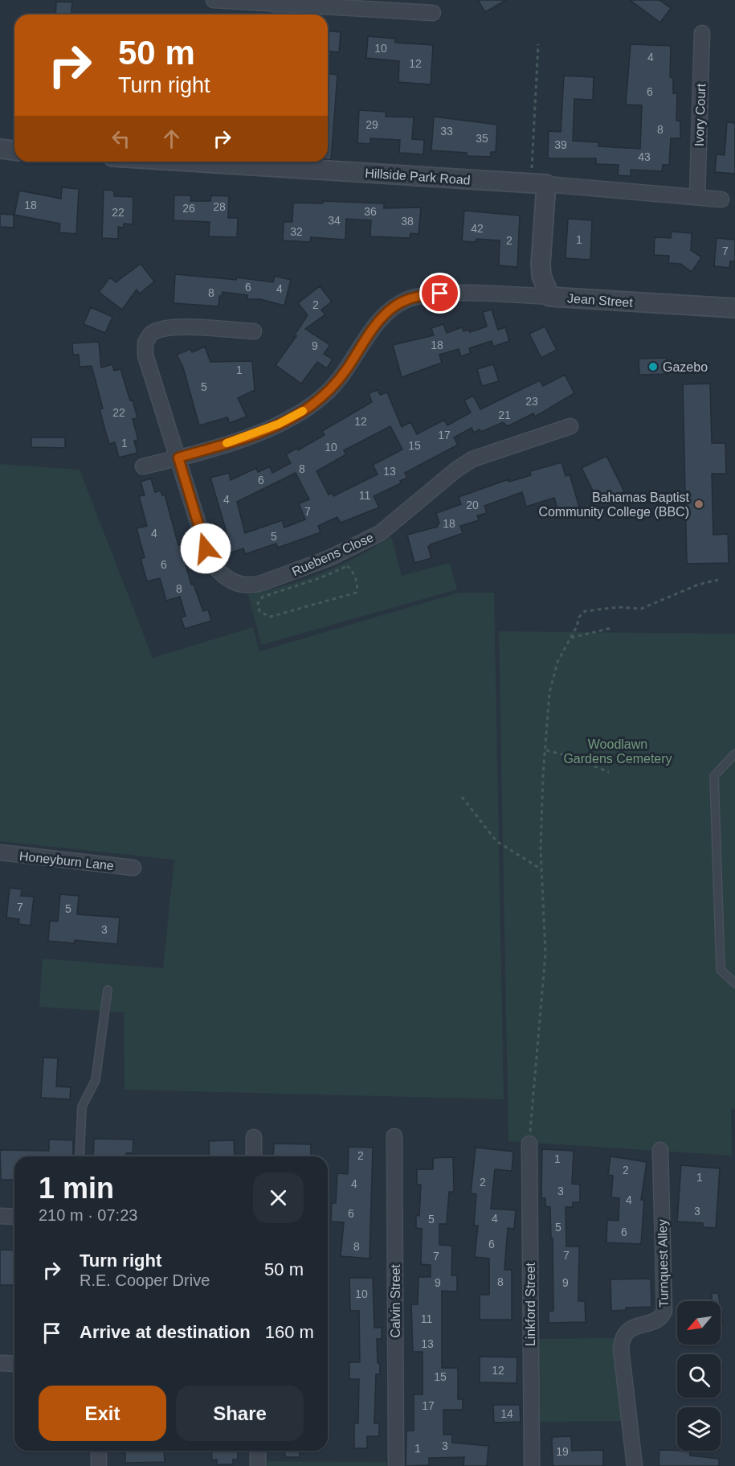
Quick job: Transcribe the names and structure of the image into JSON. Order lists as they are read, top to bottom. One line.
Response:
{"streets":{"street":["Ivory Court","Hillside Park Road","Jean Street","Ruebens Close","Honeyburn Lane","Turnquest Alley","Calvin Street","Linkford Street"]},"crossings":[["Ivory Court","Hillside Park Road"],["Hillside Park Road","Jean Street"]],"parks":["Woodlawn Gardens Cemetery"],"places":["Gazebo","Bahamas Baptist Community College (BBC)"],"house_numbers":["10","4","12","6","29","8","33","35","39","43","18","28","26","36","22","34","38","42","32","1","2","7","6","4","8","2","18","9","1","5","23","22","21","12","17","1","15","10","8","13","6","11","4","20","7","18","4","5","6","8","7","5","3","2","1","2","1","2","4","3","4","3","6","4","5","5","6","6","8","7","7","8","9","9","10","11","13","12","15","17","14","3","1","19"],"north":"bottom left","page":{"turn":["50 m","Turn right"],"heading":["1 min","210 m · 07:23"],"list":[{"name":"Turn right","note":"R.E. Cooper Drive","value":"50 m"},{"name":"Arrive at destination","value":"160 m"}],"buttons":["Exit","Share"]}}
